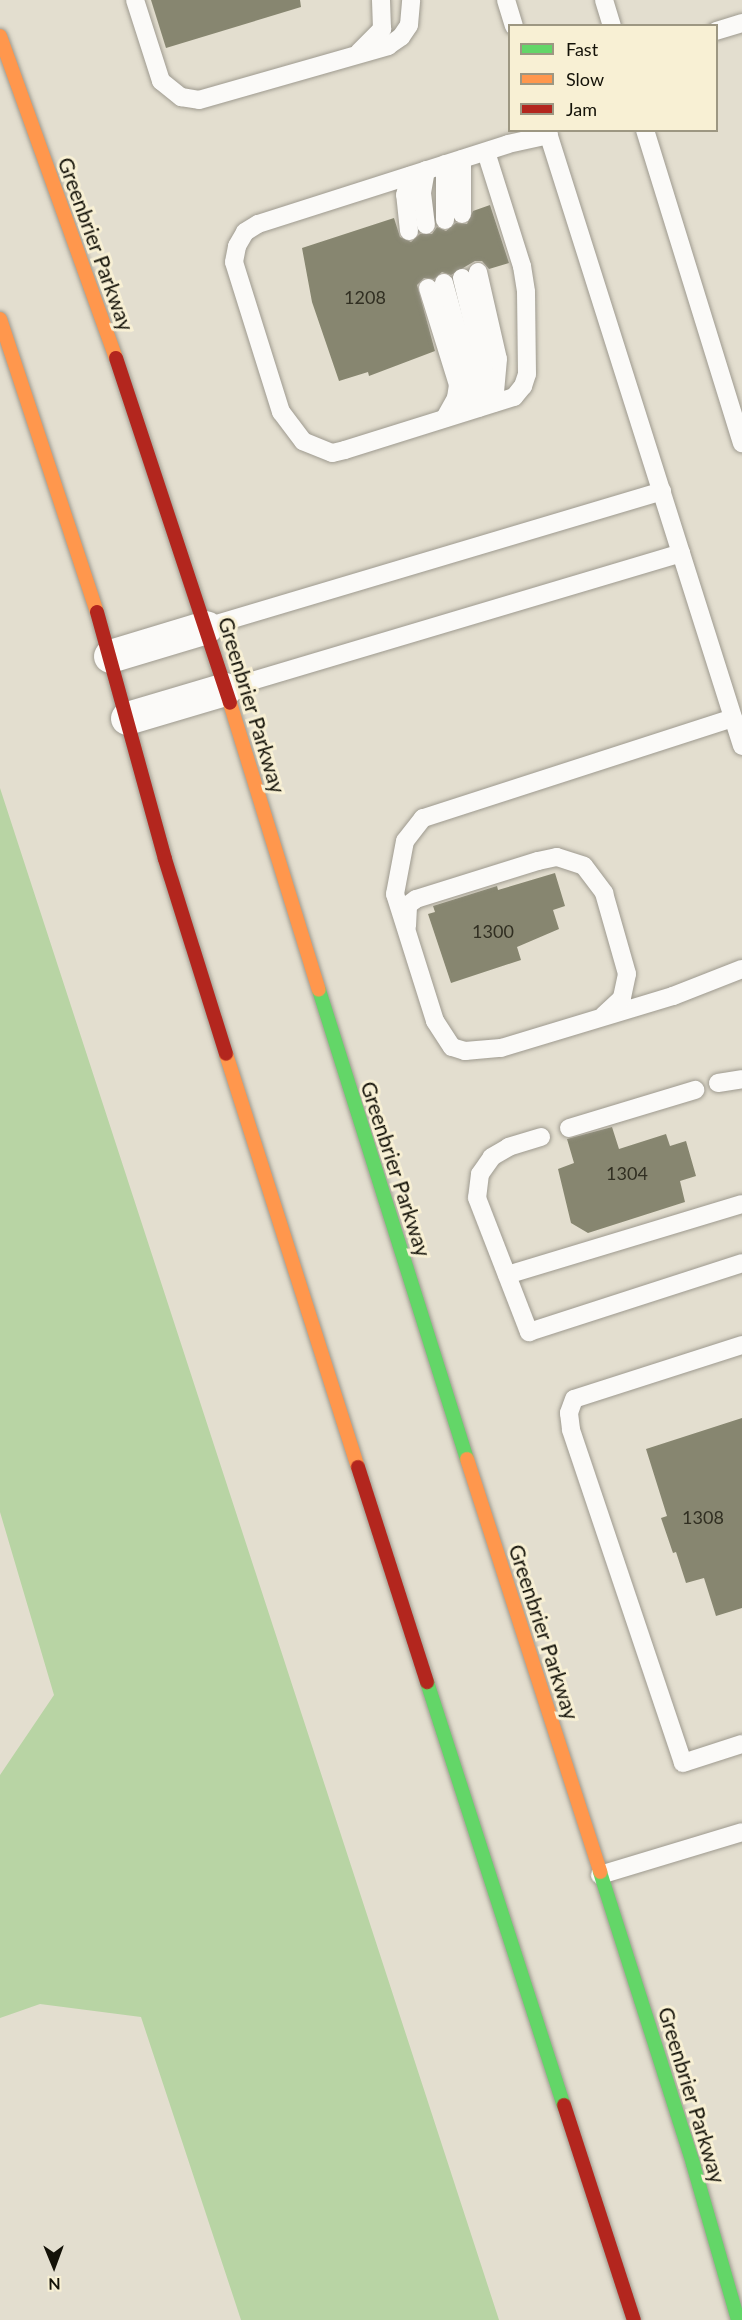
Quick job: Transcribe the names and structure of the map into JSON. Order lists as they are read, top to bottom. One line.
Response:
{"streets":{"main road":["Greenbrier Parkway"]},"house_numbers":["1208","1300","1304","1308"],"legend":["Fast","Slow","Jam"],"north":"bottom"}
